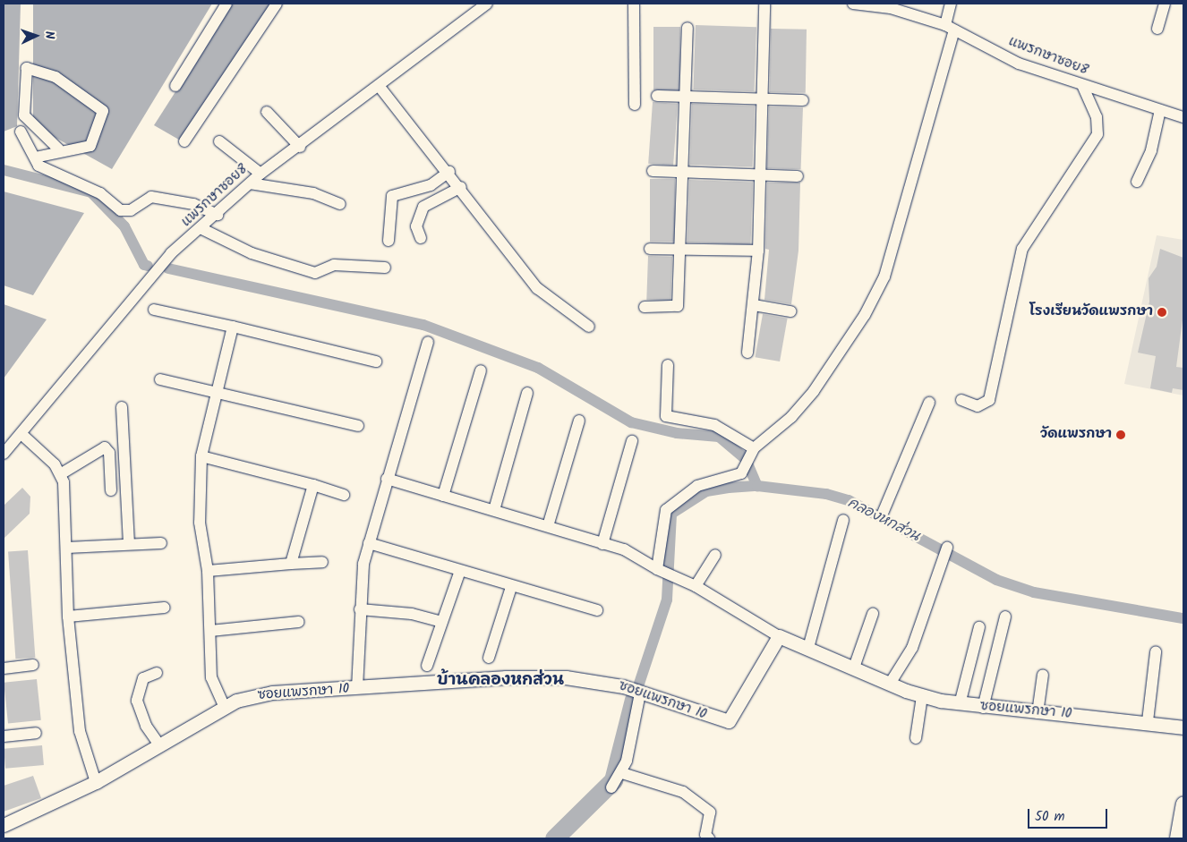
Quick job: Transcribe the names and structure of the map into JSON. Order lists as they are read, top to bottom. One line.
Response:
{"streets":{"street":["แพรกษาซอย8","ซอยแพรกษา 10"]},"districts":["บ้านคลองหกส่วน"],"water":["คลองหกส่วน"],"places":["โรงเรียนวัดแพรกษา","วัดแพรกษา"],"scale_bar":"50 m","north":"right"}
